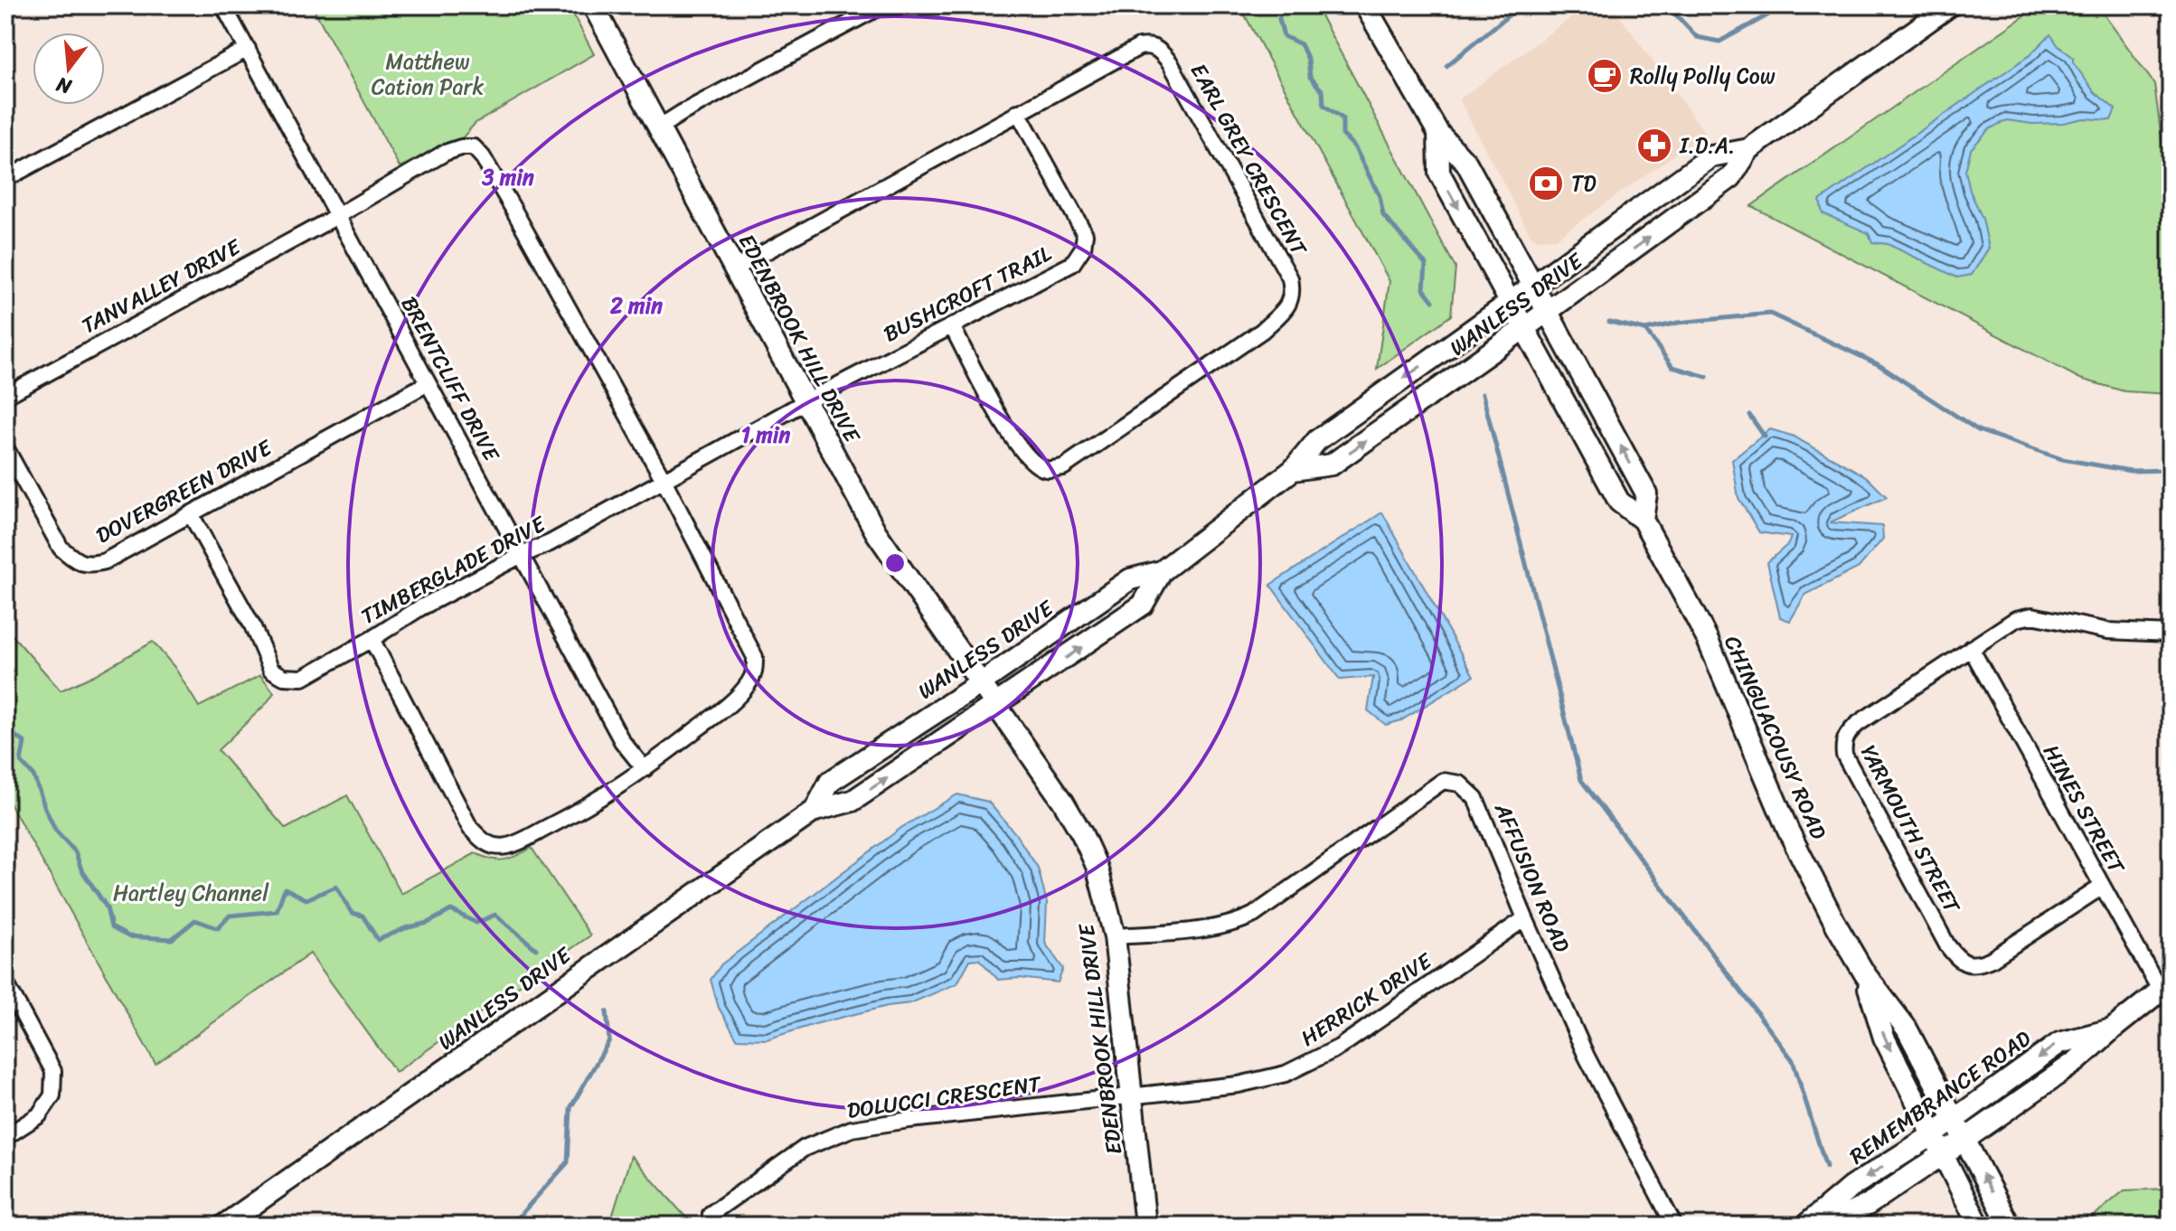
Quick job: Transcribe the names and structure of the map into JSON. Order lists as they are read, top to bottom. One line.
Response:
{"streets":{"main road":["WANLESS DRIVE","EDENBROOK HILL DRIVE","CHINGUACOUSY ROAD","REMEMBRANCE ROAD"],"street":["EARL GREY CRESCENT","TANVALLEY DRIVE","BUSHCROFT TRAIL","BRENTCLIFF DRIVE","DOVERGREEN DRIVE","TIMBERGLADE DRIVE","HINES STREET","YARMOUTH STREET","AFFUSION ROAD","HERRICK DRIVE","DOLUCCI CRESCENT"]},"crossings":[["EARL GREY CRESCENT","BUSHCROFT TRAIL"],["EARL GREY CRESCENT","EDENBROOK HILL DRIVE"],["TANVALLEY DRIVE","BRENTCLIFF DRIVE"],["TANVALLEY DRIVE","TIMBERGLADE DRIVE"],["BUSHCROFT TRAIL","EDENBROOK HILL DRIVE"],["BUSHCROFT TRAIL","TIMBERGLADE DRIVE"],["WANLESS DRIVE","EDENBROOK HILL DRIVE"],["WANLESS DRIVE","CHINGUACOUSY ROAD"],["EDENBROOK HILL DRIVE","TIMBERGLADE DRIVE"],["EDENBROOK HILL DRIVE","AFFUSION ROAD"],["EDENBROOK HILL DRIVE","HERRICK DRIVE"],["EDENBROOK HILL DRIVE","DOLUCCI CRESCENT"],["BRENTCLIFF DRIVE","DOVERGREEN DRIVE"],["BRENTCLIFF DRIVE","TIMBERGLADE DRIVE"],["DOVERGREEN DRIVE","TIMBERGLADE DRIVE"],["CHINGUACOUSY ROAD","REMEMBRANCE ROAD"],["HINES STREET","YARMOUTH STREET"],["HINES STREET","REMEMBRANCE ROAD"],["AFFUSION ROAD","HERRICK DRIVE"],["HERRICK DRIVE","DOLUCCI CRESCENT"]],"parks":["Matthew Cation Park","Hartley Channel"],"places":{"cafe":["Rolly Polly Cow"],"pharmacy":["I.D.A."],"bank":["TD"]},"north":"bottom","rings":["3 min","2 min","1 min"]}
